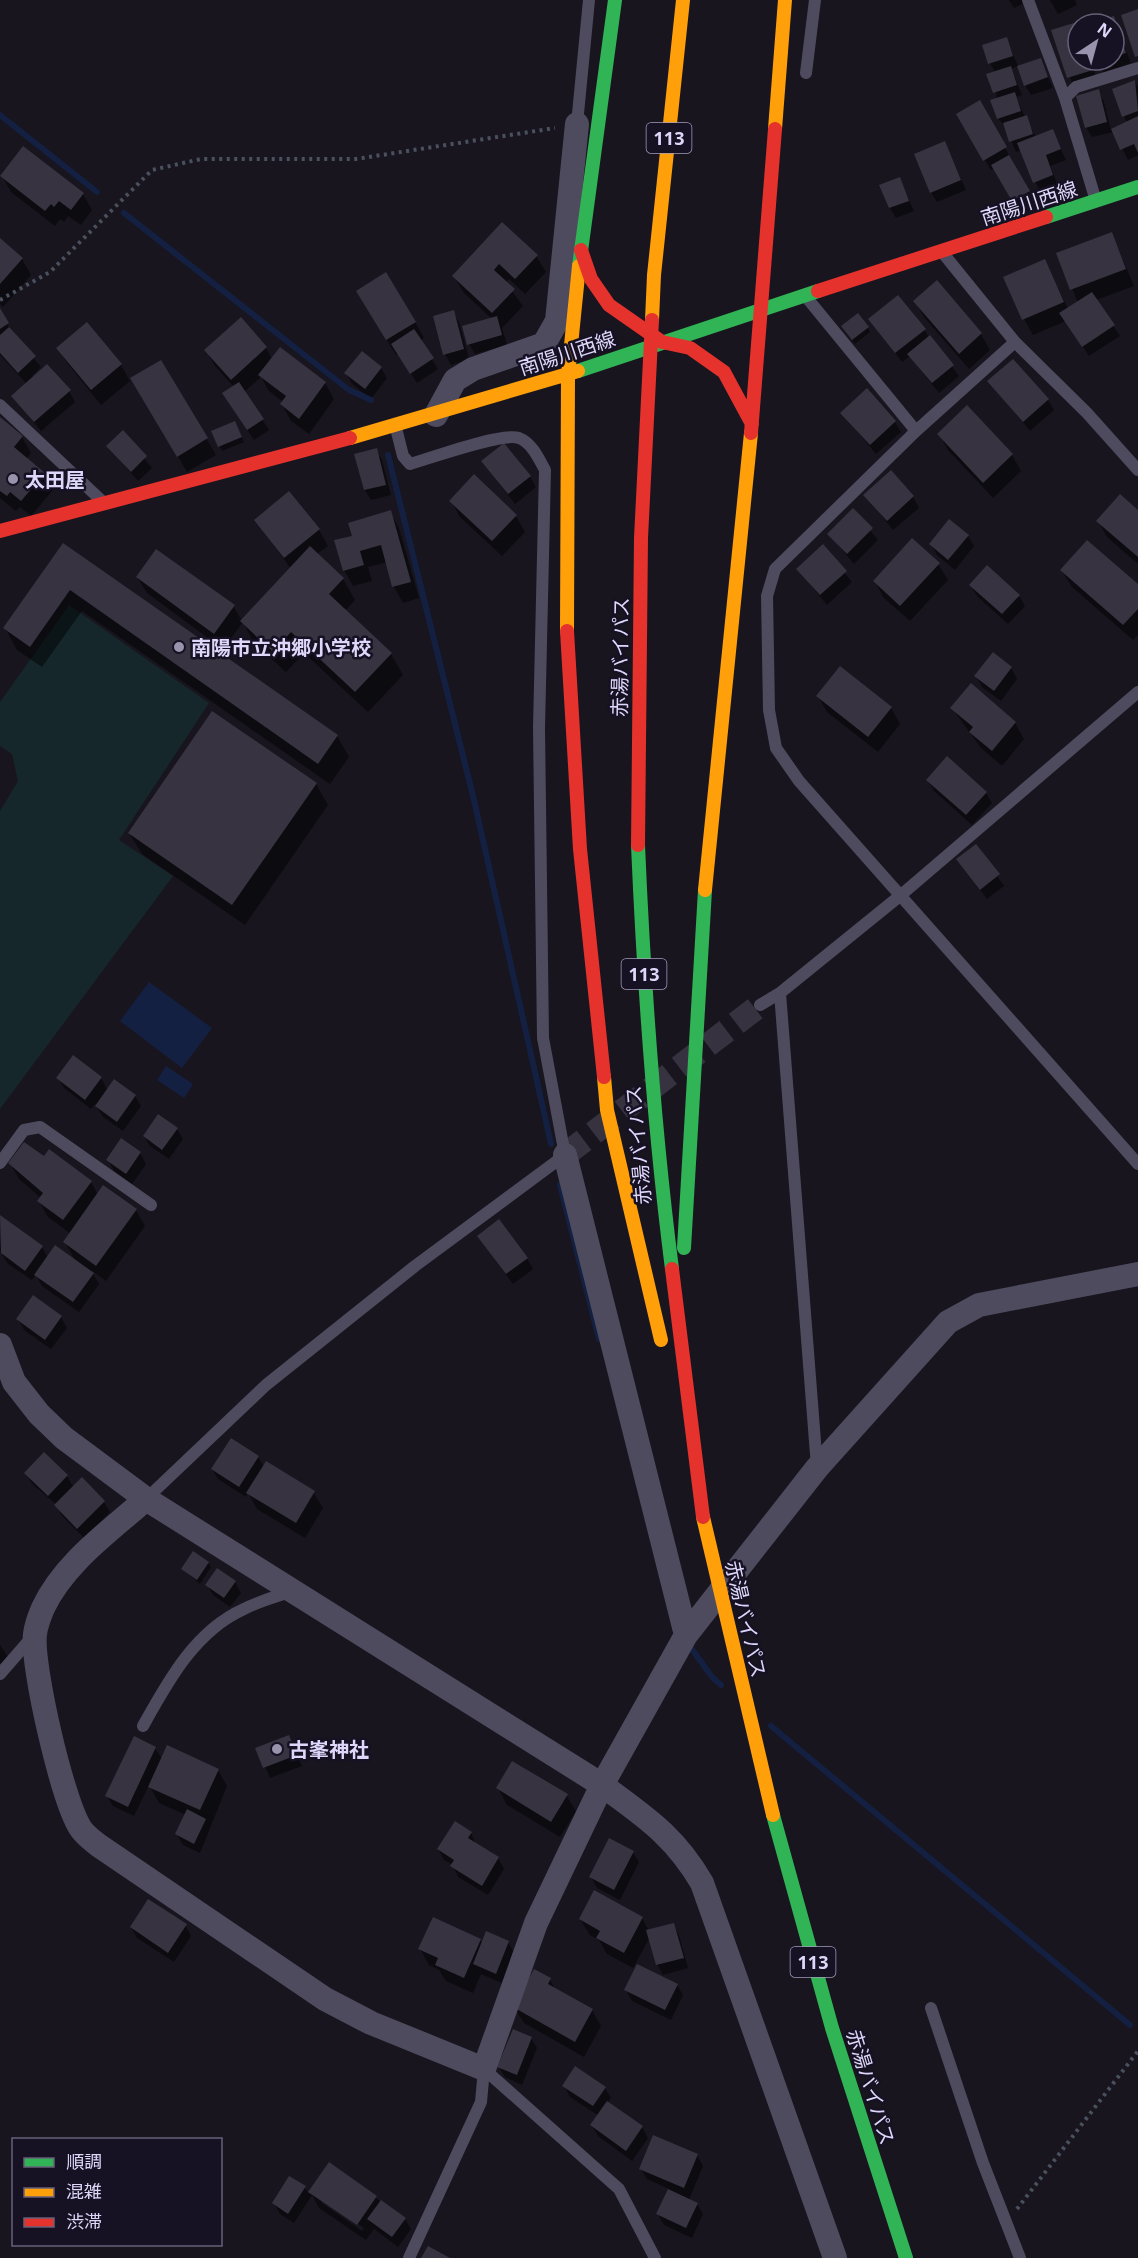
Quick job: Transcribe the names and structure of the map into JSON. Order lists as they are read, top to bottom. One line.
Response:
{"streets":{"main road":["113","南陽川西線","赤湯バイパス"]},"places":["太田屋","南陽市立沖郷小学校","古峯神社"],"legend":["順調","混雑","渋滞"],"north":"top right"}
